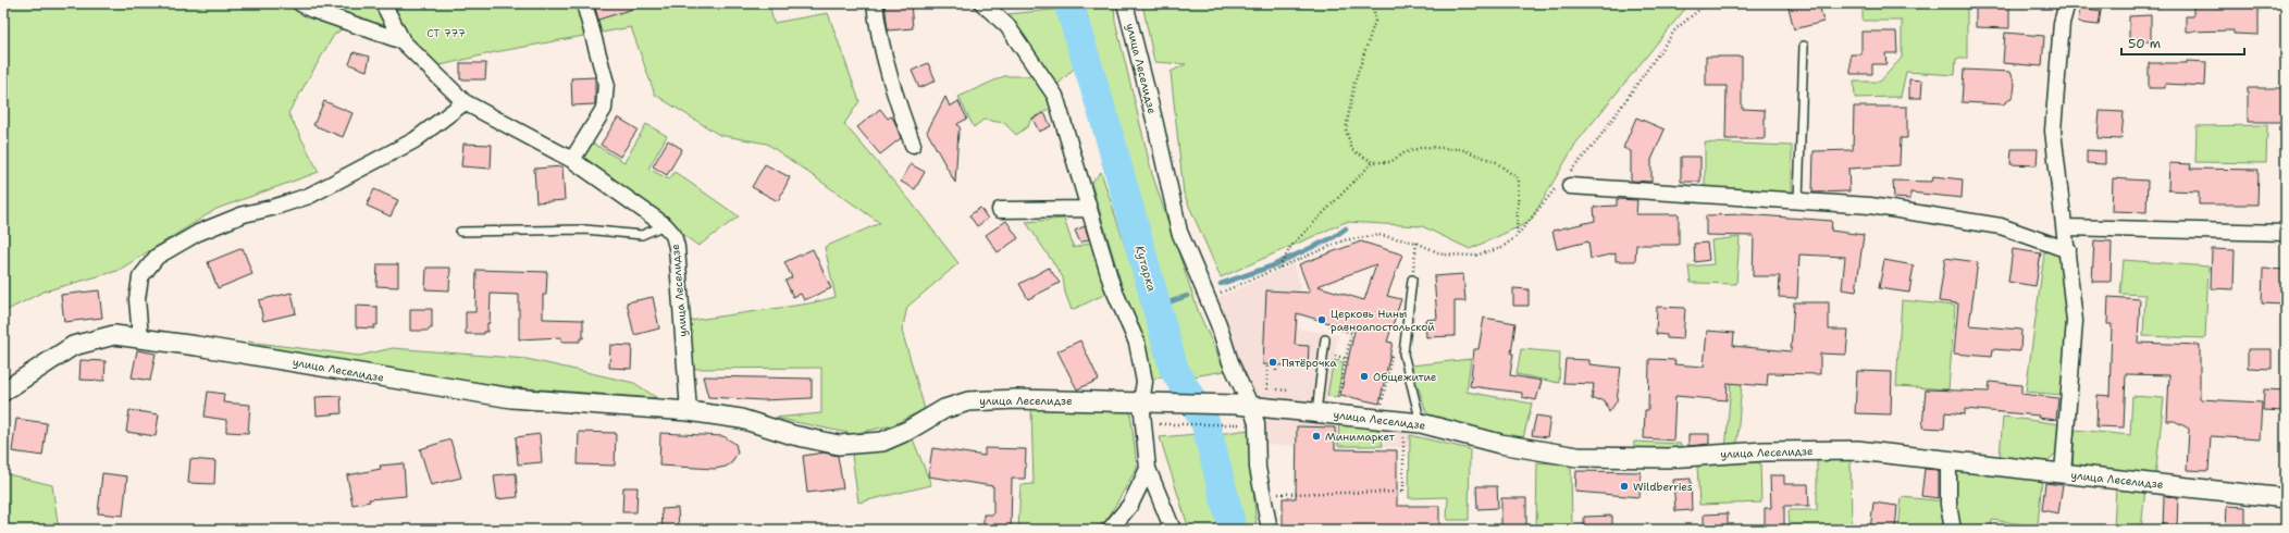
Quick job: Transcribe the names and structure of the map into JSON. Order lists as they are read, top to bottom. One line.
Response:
{"streets":{"street":["улица Леселидзе"]},"water":["Кутарка"],"parks":["СТ 777"],"places":["Церковь Нины равноапостольской","Пятёрочка","Общежитие","Минимаркет","Wildberries"],"scale_bar":"50 m"}
